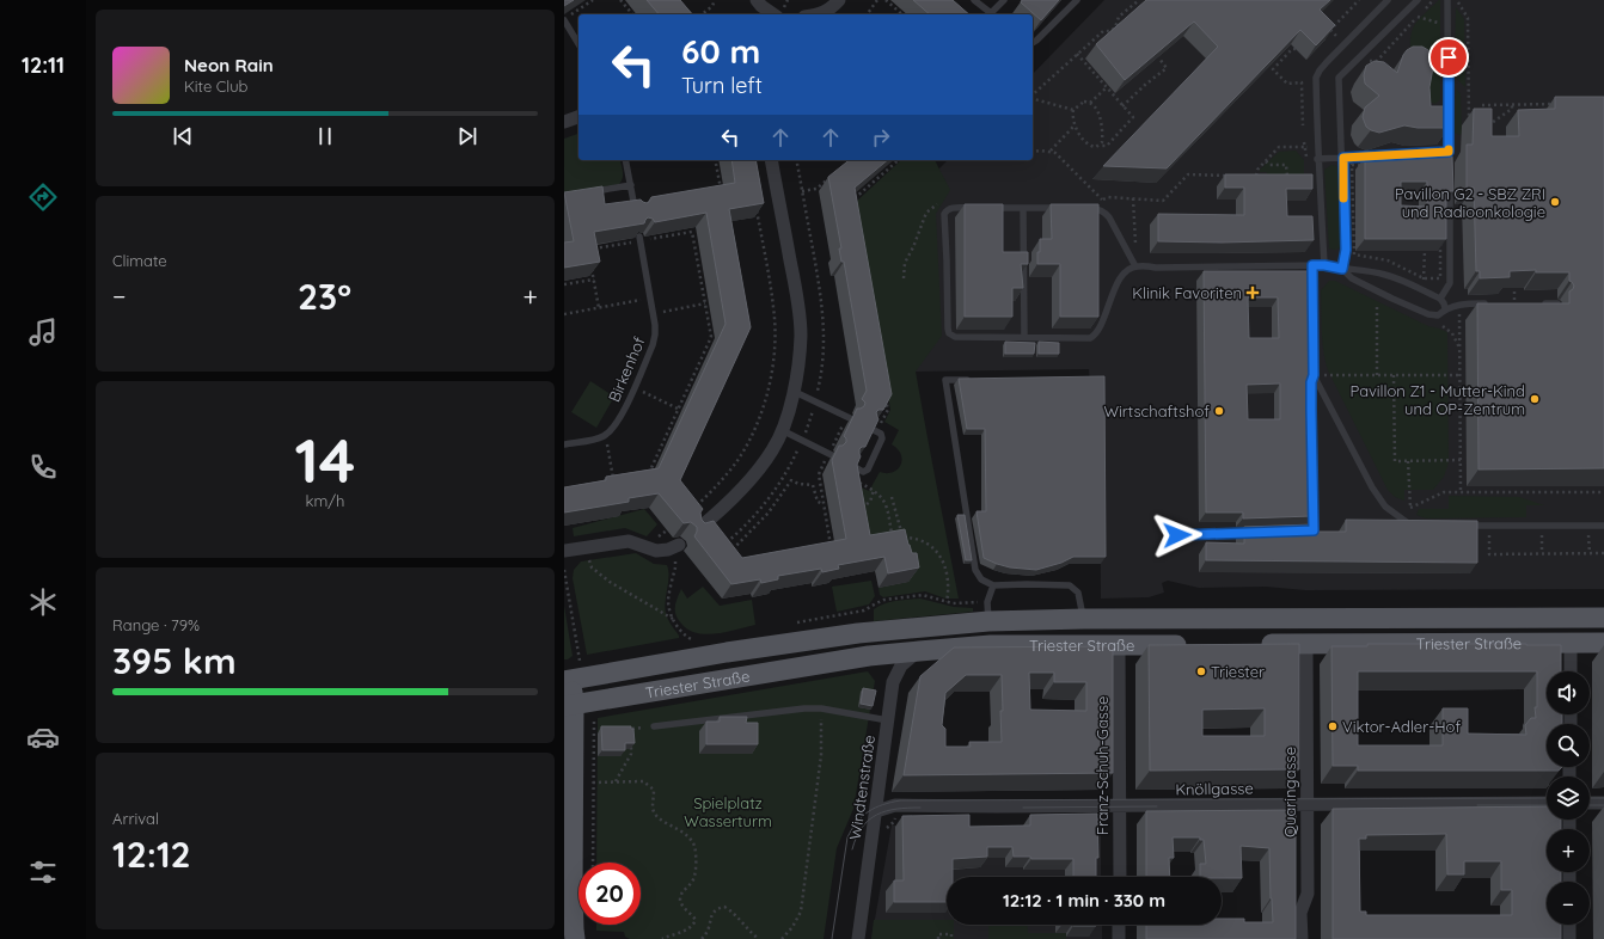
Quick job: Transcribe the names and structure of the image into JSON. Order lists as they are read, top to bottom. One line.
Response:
{"streets":{"main road":["Triester Straße"],"street":["Franz-Schuh-Gasse","Windtenstraße","Knöllgasse","Quaringasse"],"lane":["Birkenhof"]},"crossings":[["Triester Straße","Franz-Schuh-Gasse"],["Triester Straße","Windtenstraße"],["Triester Straße","Quaringasse"],["Franz-Schuh-Gasse","Knöllgasse"],["Windtenstraße","Knöllgasse"],["Knöllgasse","Quaringasse"]],"parks":["Spielplatz Wasserturm"],"places":{"other":["Pavillon G2 - SBZ ZRI und Radioonkologie","Pavillon Z1 - Mutter-Kind und OP-Zentrum","Wirtschaftshof","Triester","Viktor-Adler-Hof"],"health":["Klinik Favoriten"]},"page":{"tabs":"12:11","turn":["60 m","Turn left"],"song":["Neon Rain","Kite Club"],"tile":["Climate",["14","km/h"],["Range · 79%","395 km"],["Arrival","12:12"]],"heat":["−","23°","+"],"map_buttons":["+","−"],"limit":"20","trip":"12:12 · 1 min · 330 m"}}
